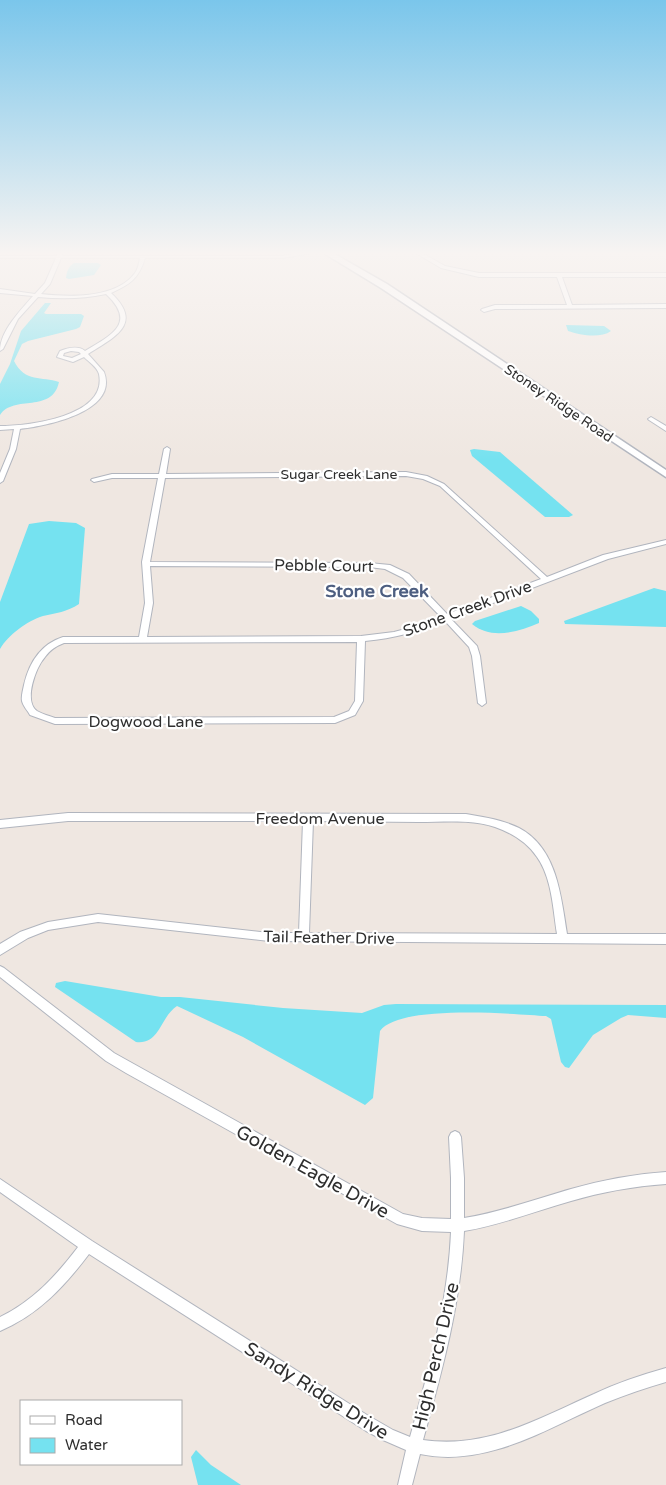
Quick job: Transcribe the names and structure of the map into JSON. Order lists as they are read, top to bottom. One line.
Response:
{"streets":{"street":["Stoney Ridge Road","Sugar Creek Lane","Pebble Court","Stone Creek Drive","Dogwood Lane","Freedom Avenue","Tail Feather Drive","Golden Eagle Drive","High Perch Drive","Sandy Ridge Drive"]},"crossings":[["Sugar Creek Lane","Stone Creek Drive"],["Pebble Court","Stone Creek Drive"],["Stone Creek Drive","Dogwood Lane"],["Freedom Avenue","Tail Feather Drive"],["Golden Eagle Drive","High Perch Drive"],["High Perch Drive","Sandy Ridge Drive"]],"districts":["Stone Creek"],"legend":["Road","Water"]}
